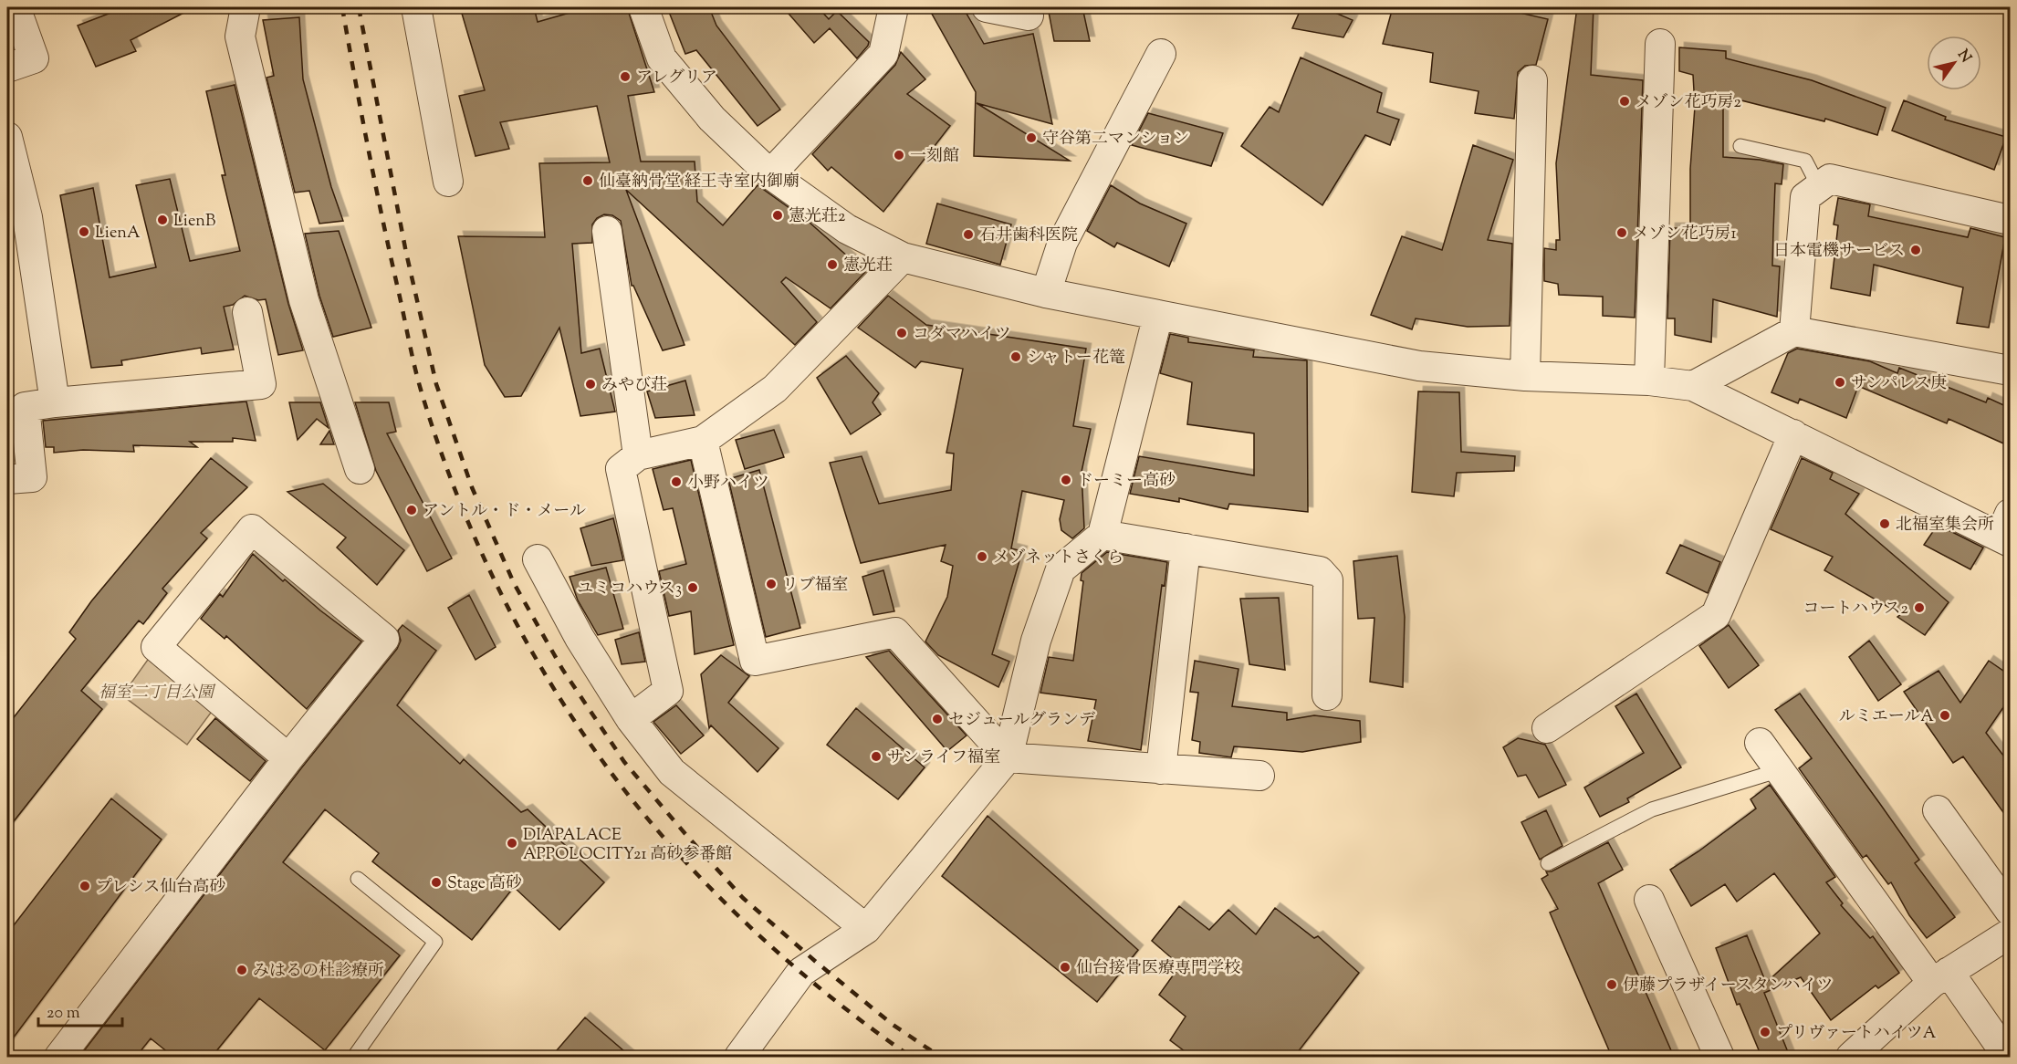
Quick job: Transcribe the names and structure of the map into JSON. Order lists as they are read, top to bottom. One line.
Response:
{"parks":["福室二丁目公園"],"places":["アレグリア","メゾン花巧房2","守谷第二マンション","一刻館","仙臺納骨堂 経王寺室内御廟","憲光荘2","LienB","LienA","メゾン花巧房1","石井歯科医院","日本電機サービス","憲光荘","コダマハイツ","シャトー花篭","サンパレス庚","みやび荘","ドーミー高砂","小野ハイツ","アントル・ド・メール","北福室集会所","メゾネットさくら","リブ福室","ユミコハウス3","コートハウス2","ルミエールA","セジュールグランデ","サンライフ福室","DIAPALACE APPOLOCITY21 高砂参番館","Stage 高砂","プレシス仙台高砂","仙台接骨医療専門学校","みはるの杜診療所","伊藤プラザイースタンハイツ","プリヴァートハイツA"],"scale_bar":"20 m","north":"top right"}
